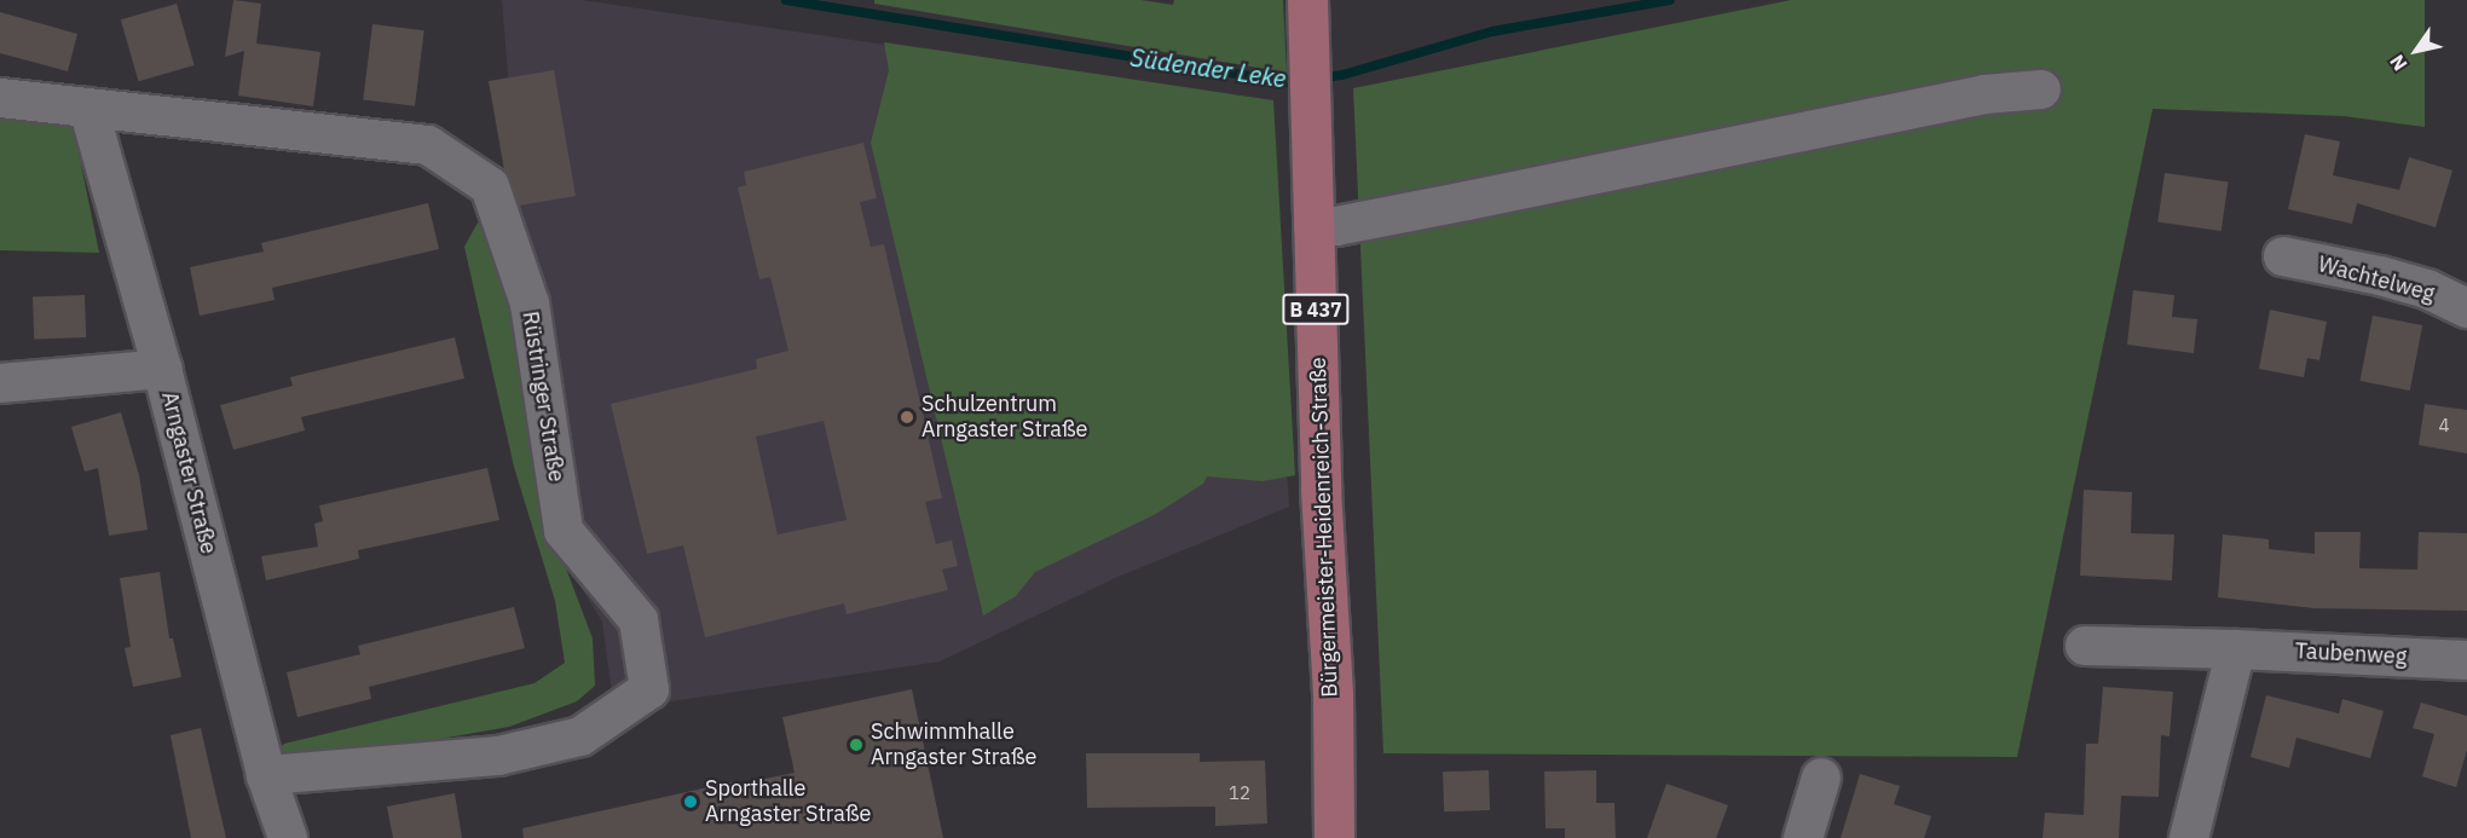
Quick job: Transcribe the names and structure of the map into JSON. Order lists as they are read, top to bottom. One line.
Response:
{"streets":{"main road":["B 437","Bürgermeister-Heidenreich-Straße"],"street":["Wachtelweg","Rüstringer Straße","Arngaster Straße","Taubenweg"]},"crossings":[["Rüstringer Straße","Arngaster Straße"]],"water":["Südender Leke"],"places":["Schulzentrum Arngaster Straße","Schwimmhalle Arngaster Straße","Sporthalle Arngaster Straße"],"house_numbers":["4","12"],"north":"bottom left"}
